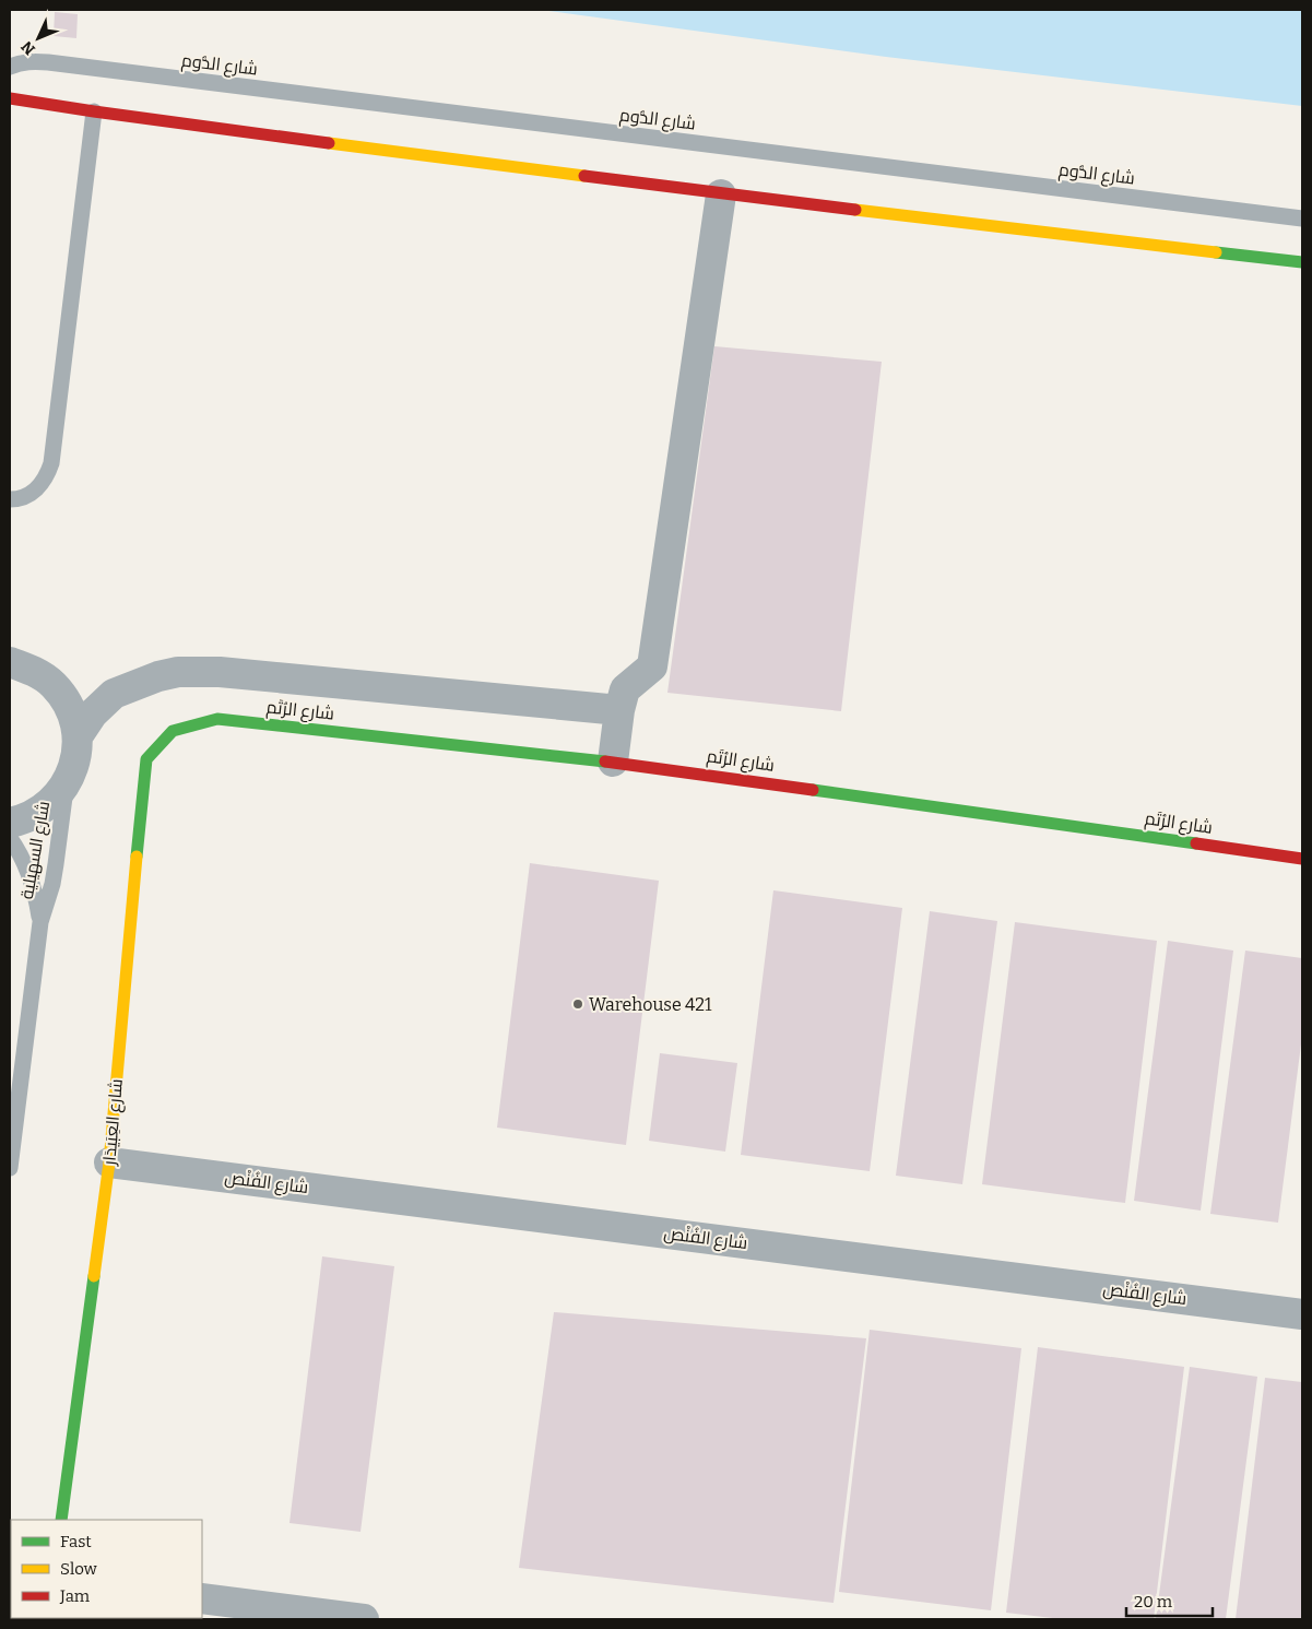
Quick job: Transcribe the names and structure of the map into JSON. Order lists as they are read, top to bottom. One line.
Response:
{"streets":{"street":["شارع الرُتَم","شارع العِبَيدَار","شارع الفُنْص"],"lane":["شارع الدُّوم","شارع السهيلية"]},"crossings":[["شارع الرُتَم","شارع العِبَيدَار"],["شارع العِبَيدَار","شارع الفُنْص"]],"places":["Warehouse 421"],"legend":["Fast","Slow","Jam"],"scale_bar":"20 m","north":"bottom left"}
